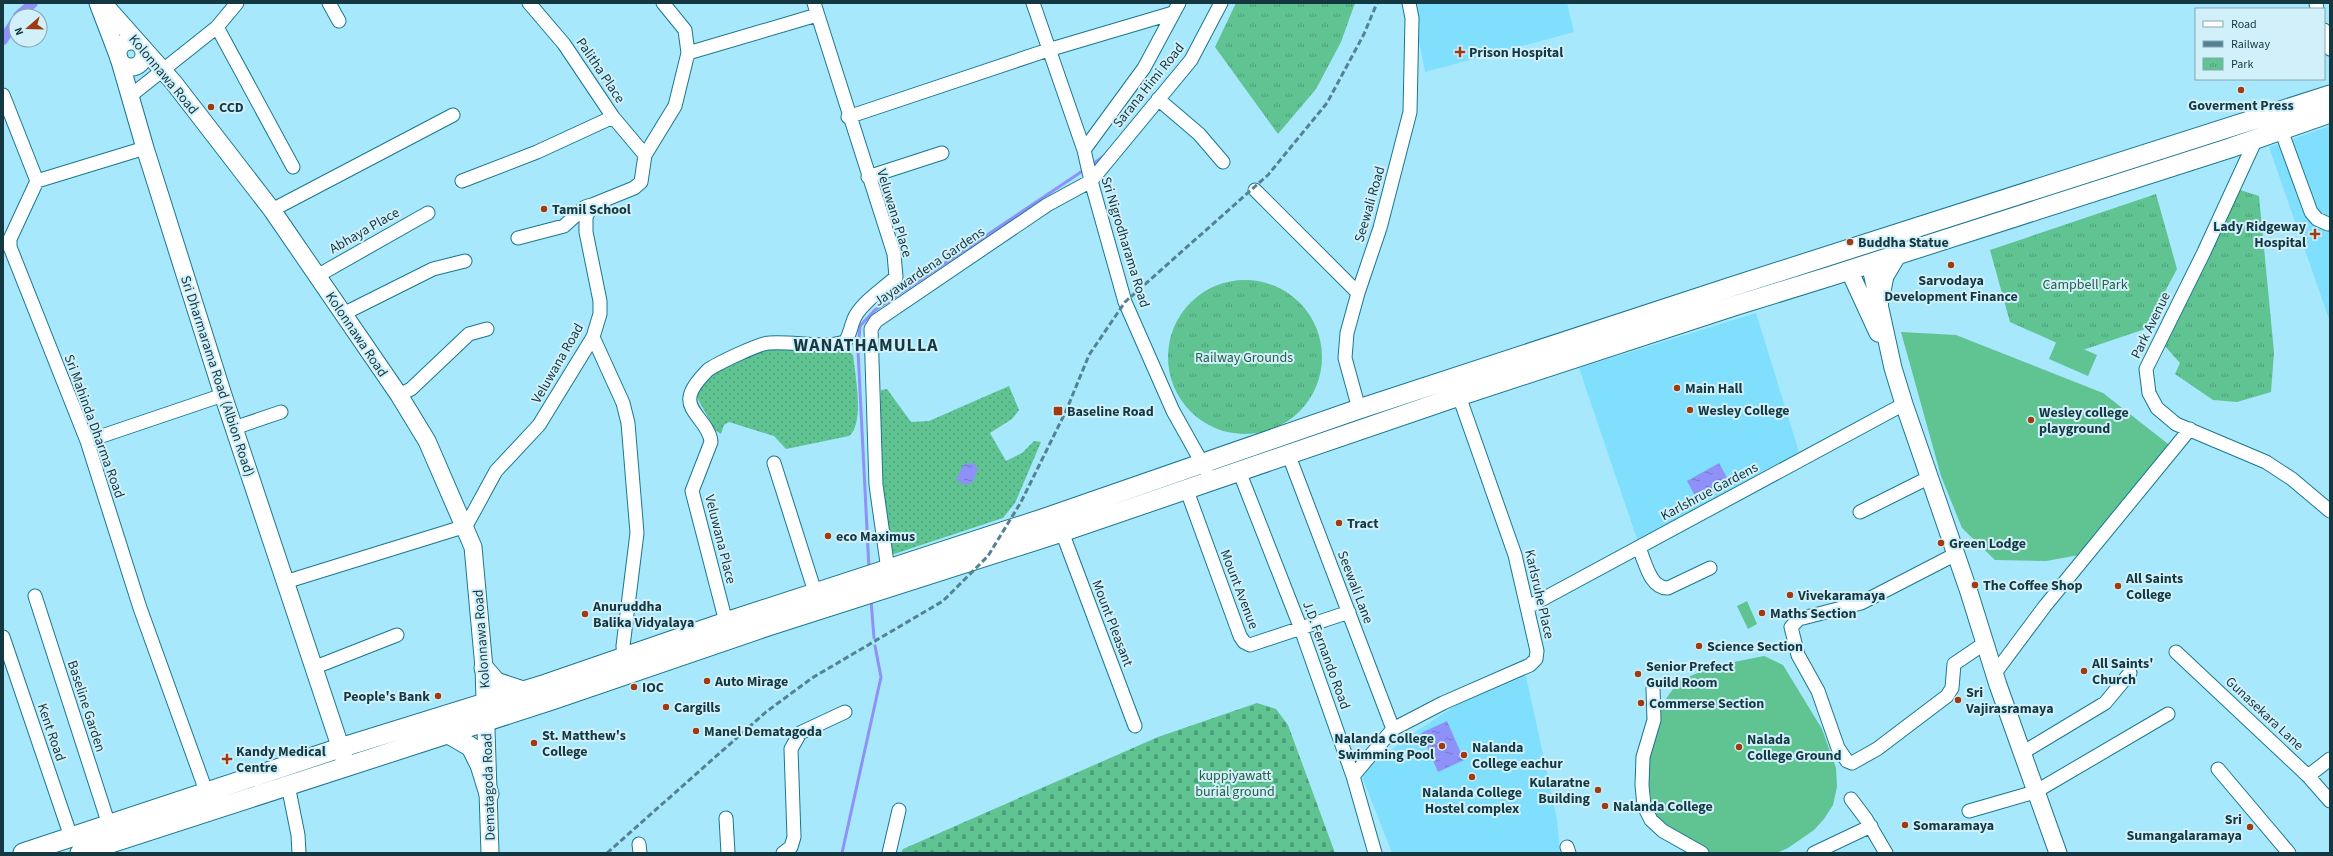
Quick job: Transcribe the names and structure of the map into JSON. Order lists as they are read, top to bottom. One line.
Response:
{"streets":{"main road":["Kolonnawa Road","Sri Dharmarama Road (Albion Road)","Dematagoda Road"],"street":["Palitha Place","Sarana Himi Road","Seewali Road","Veluwana Place","Abhaya Place","Sri Nigrodharama Road","Jayawardena Gardens","Park Avenue","Veluwana Road","Sri Mahinda Dharma Road","Karlshrue Gardens","Seewali Lane","Mount Avenue","Karlsruhe Place","Mount Pleasant","J.D. Fernando Road","Baseline Garden","Gunasekara Lane","Kent Road"]},"crossings":[["Kolonnawa Road","Abhaya Place"],["Kolonnawa Road","Veluwana Road"],["Kolonnawa Road","Dematagoda Road"],["Sarana Himi Road","Sri Nigrodharama Road"],["Sarana Himi Road","Jayawardena Gardens"],["Sri Nigrodharama Road","Jayawardena Gardens"],["Karlshrue Gardens","Karlsruhe Place"],["Seewali Lane","Mount Avenue"],["Seewali Lane","Karlsruhe Place"],["Mount Avenue","J.D. Fernando Road"],["Karlsruhe Place","J.D. Fernando Road"]],"districts":["WANATHAMULLA"],"parks":["Campbell Park","Railway Grounds","kuppiyawatt burial ground"],"places":{"health":["Prison Hospital","Lady Ridgeway Hospital","Kandy Medical Centre"],"other":["Goverment Press","CCD","Tamil School","Buddha Statue","Sarvodaya Development Finance","Main Hall","Wesley College","Wesley college playground","Tract","eco Maximus","Green Lodge","The Coffee Shop","All Saints College","Vivekaramaya","Maths Section","Anuruddha Balika Vidyalaya","Science Section","All Saints' Church","Senior Prefect Guild Room","Auto Mirage","IOC","People's Bank","Sri Vajirasramaya","Commerse Section","Cargills","Manel Dematagoda","St. Matthew's College","Nalanda College Swimming Pool","Nalada College Ground","Nalanda College eachur","Nalanda College Hostel complex","Kularatne Building","Nalanda College","Somaramaya","Sri Sumangalaramaya"],"transit":["Baseline Road"]},"legend":["Road","Railway","Park"],"north":"left"}
